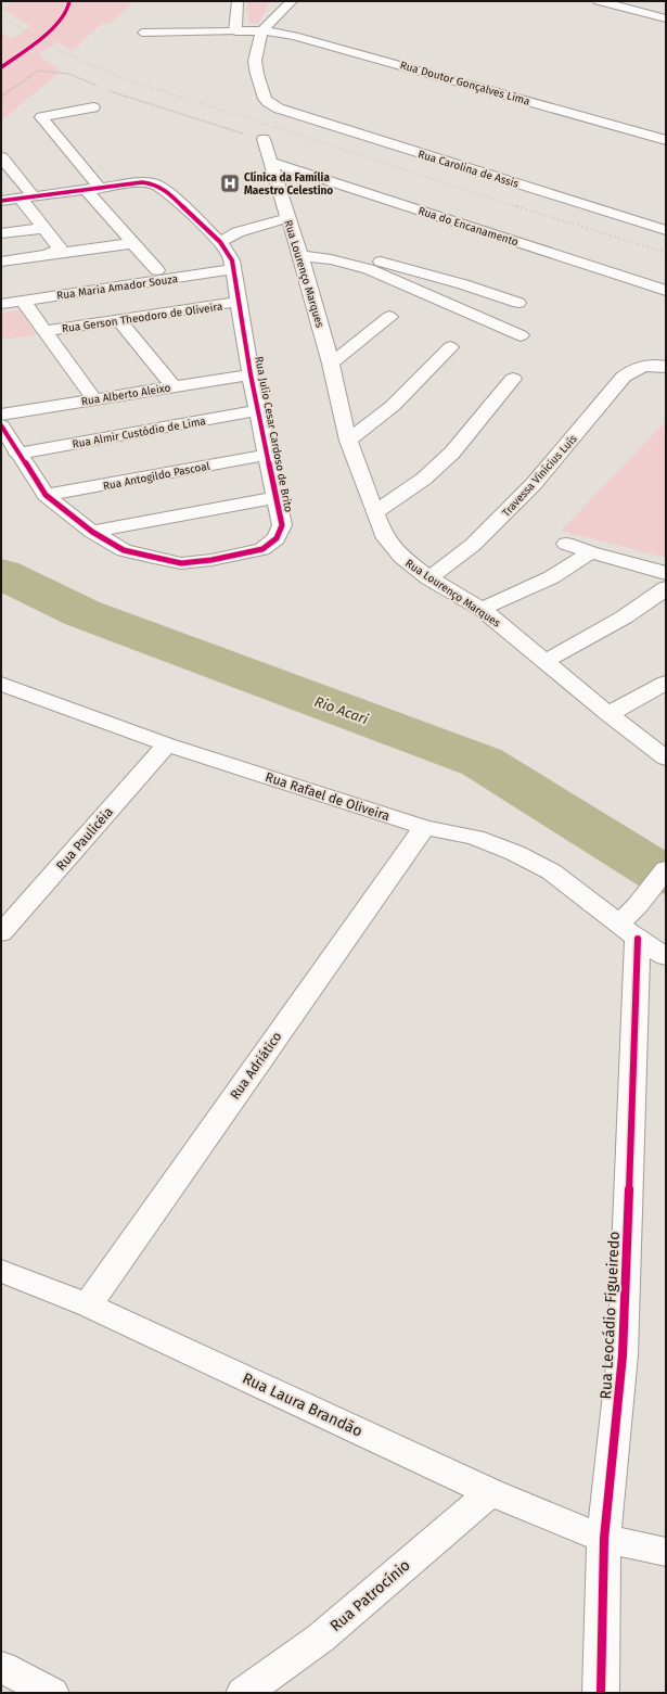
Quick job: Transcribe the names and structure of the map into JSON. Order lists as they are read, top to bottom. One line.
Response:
{"streets":{"street":["Rua Doutor Gonçalves Lima","Rua Carolina de Assis","Rua do Encanamento","Rua Lourenço Marques","Rua Maria Amador Souza","Rua Gerson Theodoro de Oliveira","Rua Alberto Aleixo","Rua Almir Custódio de Lima","Rua Julio Cesar Cardoso de Brito","Rua Antogildo Pascoal","Travessa Vinícius Luís","Rua Rafael de Oliveira","Rua Paulicéia","Rua Adriático","Rua Leocádio Figueiredo","Rua Laura Brandão","Rua Patrocínio"]},"crossings":[["Rua Doutor Gonçalves Lima","Rua Carolina de Assis"],["Rua do Encanamento","Rua Lourenço Marques"],["Rua Lourenço Marques","Travessa Vinícius Luís"],["Rua Maria Amador Souza","Rua Julio Cesar Cardoso de Brito"],["Rua Gerson Theodoro de Oliveira","Rua Julio Cesar Cardoso de Brito"],["Rua Alberto Aleixo","Rua Julio Cesar Cardoso de Brito"],["Rua Almir Custódio de Lima","Rua Julio Cesar Cardoso de Brito"],["Rua Julio Cesar Cardoso de Brito","Rua Antogildo Pascoal"],["Rua Rafael de Oliveira","Rua Paulicéia"],["Rua Rafael de Oliveira","Rua Adriático"],["Rua Rafael de Oliveira","Rua Leocádio Figueiredo"],["Rua Adriático","Rua Laura Brandão"],["Rua Leocádio Figueiredo","Rua Laura Brandão"],["Rua Laura Brandão","Rua Patrocínio"]],"water":["Rio Acari"],"places":{"hospital":["Clínica da Família Maestro Celestino"]}}
